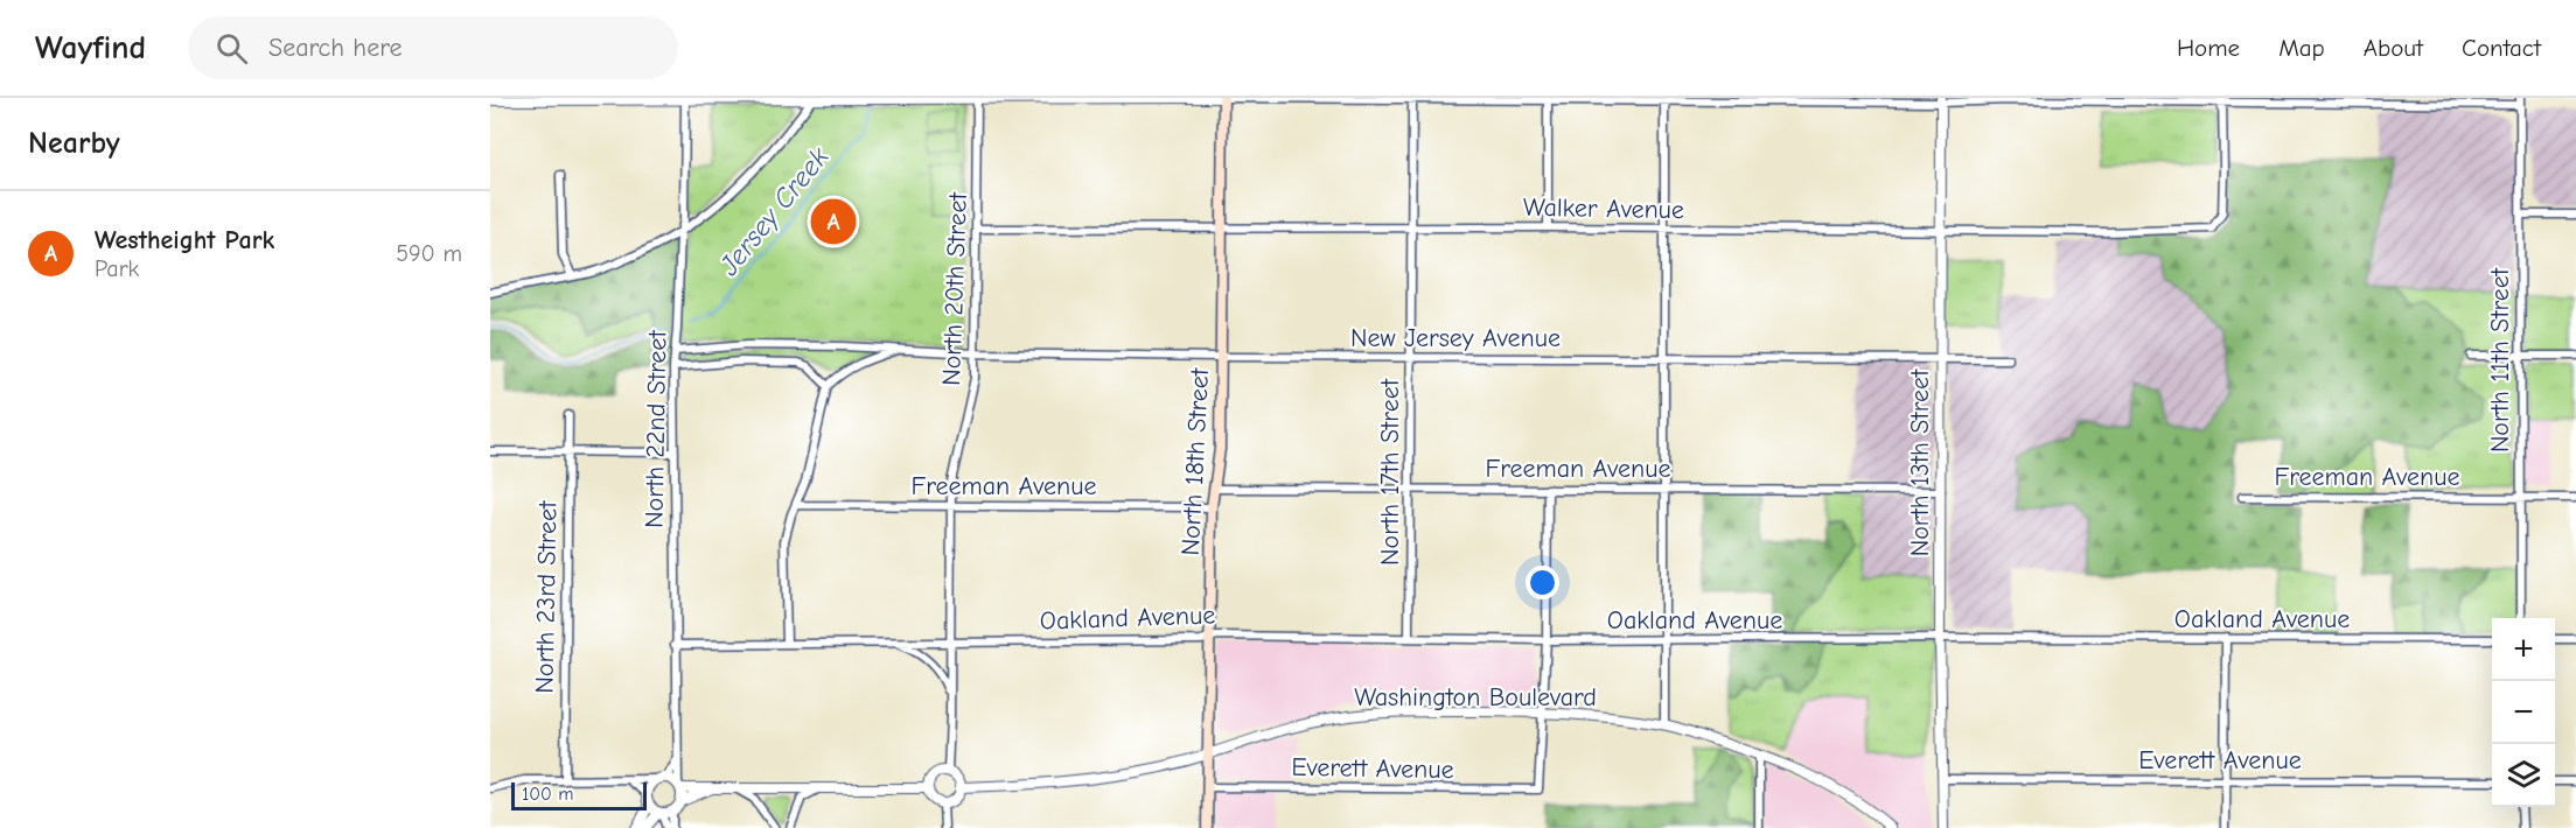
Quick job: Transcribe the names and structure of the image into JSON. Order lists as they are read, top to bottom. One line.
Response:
{"streets":{"main road":["North 18th Street"],"street":["Walker Avenue","North 20th Street","New Jersey Avenue","North 11th Street","North 22nd Street","North 13th Street","Freeman Avenue","North 17th Street","North 23rd Street","Oakland Avenue","Washington Boulevard","Everett Avenue"]},"crossings":[["Walker Avenue","North 20th Street"],["Walker Avenue","North 18th Street"],["Walker Avenue","North 13th Street"],["Walker Avenue","North 17th Street"],["North 20th Street","New Jersey Avenue"],["North 20th Street","Freeman Avenue"],["North 20th Street","Oakland Avenue"],["North 20th Street","Washington Boulevard"],["New Jersey Avenue","North 22nd Street"],["New Jersey Avenue","North 18th Street"],["New Jersey Avenue","North 13th Street"],["New Jersey Avenue","North 17th Street"],["North 11th Street","Freeman Avenue"],["North 22nd Street","Oakland Avenue"],["North 18th Street","Freeman Avenue"],["North 18th Street","Oakland Avenue"],["North 18th Street","Washington Boulevard"],["North 18th Street","Everett Avenue"],["North 13th Street","Freeman Avenue"],["North 13th Street","Oakland Avenue"],["North 13th Street","Everett Avenue"],["Freeman Avenue","North 17th Street"],["North 17th Street","Oakland Avenue"],["Washington Boulevard","Everett Avenue"]],"water":["Jersey Creek"],"scale_bar":"100 m","page":{"header":"Wayfind","search":"Search here","nav":["Home","Map","About","Contact"],"heading":"Nearby","list":[{"mark":"A","name":"Westheight Park","note":"Park","value":"590 m"}],"pins":"A","map_buttons":["+","−"],"scale":"100 m"}}
